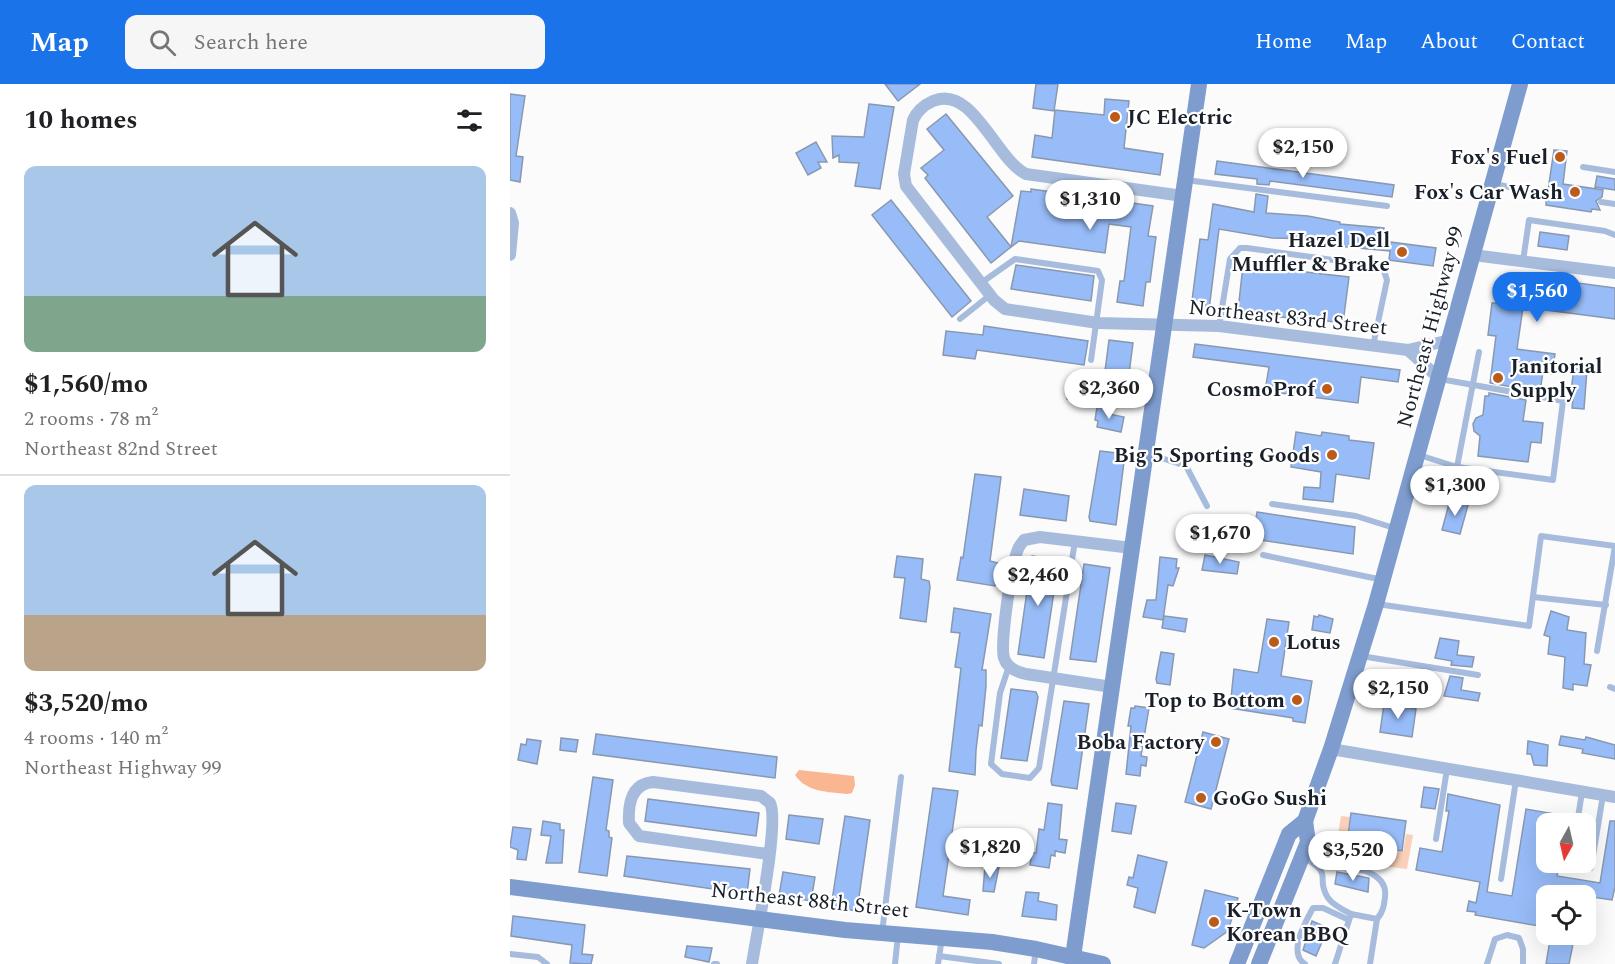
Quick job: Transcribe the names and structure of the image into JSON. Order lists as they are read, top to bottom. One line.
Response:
{"streets":{"street":["Northeast 83rd Street","Northeast Highway 99","Northeast 88th Street"]},"crossings":[["Northeast 83rd Street","Northeast Highway 99"]],"places":["JC Electric","Fox's Fuel","Fox's Car Wash","Hazel Dell Muffler & Brake","Janitorial Supply","CosmoProf","Big 5 Sporting Goods","Lotus","Top to Bottom","Boba Factory","GoGo Sushi","K-Town Korean BBQ"],"north":"bottom","page":{"header":"Map","search":"Search here","nav":["Home","Map","About","Contact"],"heading":"10 homes","price":["$2,150","$1,310","$1,560","$2,360","$1,300","$1,670","$2,460","$2,150","$1,820","$3,520"],"list":[{"name":"$1,560/mo","note":"2 rooms · 78 m² · Northeast 82nd Street"},{"name":"$3,520/mo","note":"4 rooms · 140 m² · Northeast Highway 99"}]}}
